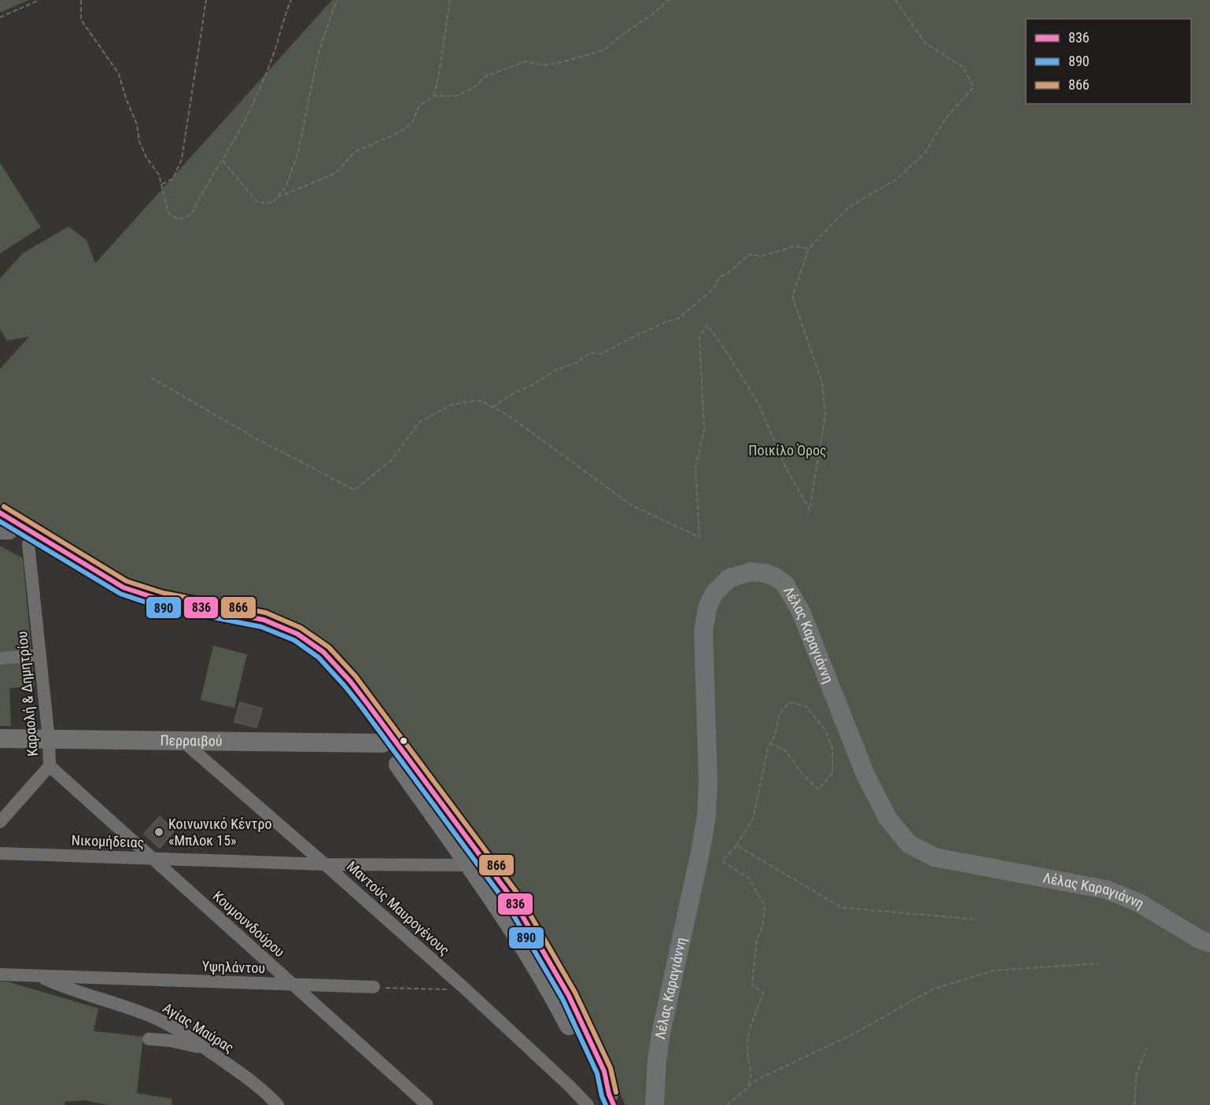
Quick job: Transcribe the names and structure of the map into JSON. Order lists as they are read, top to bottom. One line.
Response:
{"streets":{"main road":["Λέλας Καραγιάννη","Περραιβού"],"street":["Καραολή & Δημητρίου","Νικομήδειας","Μαντούς Μαυρογένους","Κουμουνδούρου","Υψηλάντου","Αγίας Μαύρας"]},"crossings":[["Καραολή & Δημητρίου","Περραιβού"],["Καραολή & Δημητρίου","Κουμουνδούρου"],["Περραιβού","Μαντούς Μαυρογένους"],["Νικομήδειας","Μαντούς Μαυρογένους"],["Νικομήδειας","Κουμουνδούρου"],["Κουμουνδούρου","Υψηλάντου"],["Υψηλάντου","Αγίας Μαύρας"]],"parks":["Ποικίλο Όρος"],"places":["Κοινωνικό Κέντρο «Μπλοκ 15»"],"lines":["transit line 866","transit line 836","transit line 890"],"legend":["836","890","866"]}
